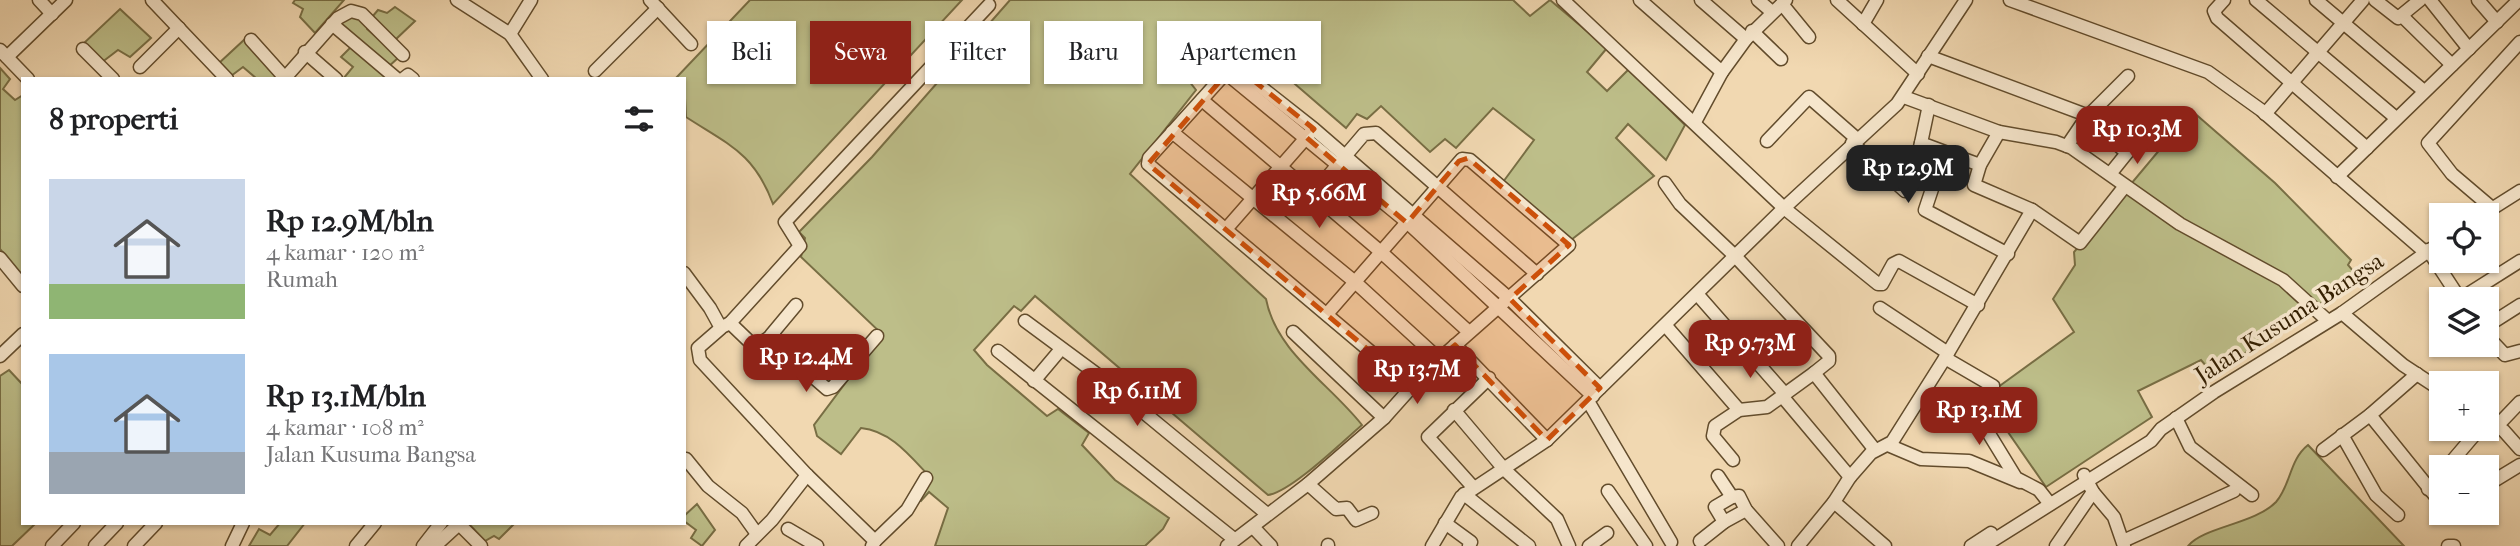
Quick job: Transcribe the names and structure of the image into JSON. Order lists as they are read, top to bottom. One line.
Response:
{"streets":{"street":["Jalan Kusuma Bangsa"]},"page":{"chip":["Beli","Sewa","Filter","Baru","Apartemen"],"heading":"8 properti","price":["Rp 10.3M","Rp 12.9M","Rp 5.66M","Rp 9.73M","Rp 12.4M","Rp 13.7M","Rp 6.11M","Rp 13.1M"],"list":[{"name":"Rp 12.9M/bln","note":"4 kamar · 120 m² · Rumah"},{"name":"Rp 13.1M/bln","note":"4 kamar · 108 m² · Jalan Kusuma Bangsa"}],"map_buttons":["+","−"]}}
